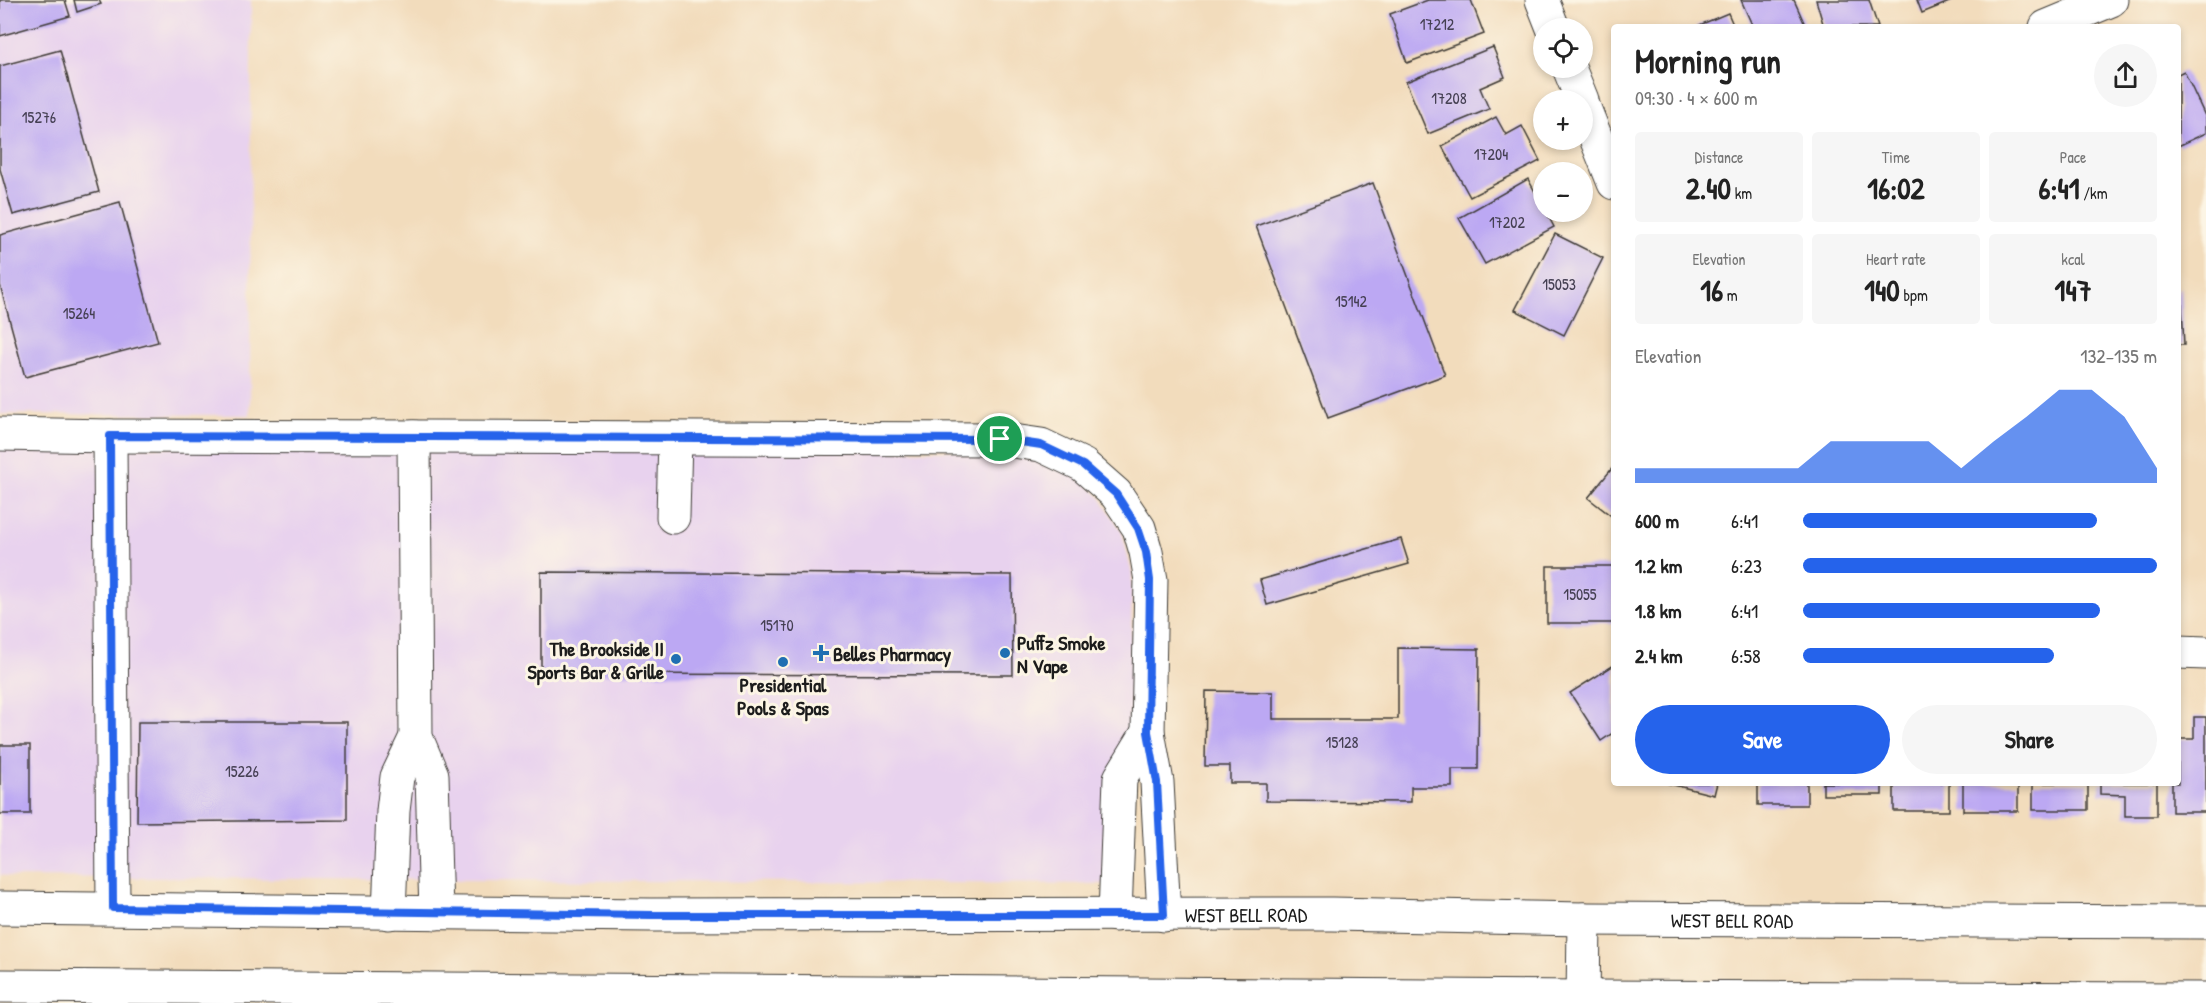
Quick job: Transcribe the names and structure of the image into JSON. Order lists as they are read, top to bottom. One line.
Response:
{"streets":{"main road":["WEST BELL ROAD"]},"places":{"health":["Belles Pharmacy"],"other":["Puffz Smoke N Vape","The Brookside II Sports Bar & Grille","Presidential Pools & Spas"]},"house_numbers":["17212","17208","15276","17204","17202","15053","15142","15264","15055","15170","15128","15226"],"page":{"map_buttons":["+","−"],"heading":["Morning run","09:30 · 4 × 600 m"],"stats":[["Distance","2.40 km"],["Time","16:02"],["Pace","6:41 /km"],["Elevation","16 m"],["Heart rate","140 bpm"],["kcal","147"]],"chart":["Elevation","132–135 m"],"list":[{"name":"600 m","note":"6:41"},{"name":"1.2 km","note":"6:23"},{"name":"1.8 km","note":"6:41"},{"name":"2.4 km","note":"6:58"}],"buttons":["Save","Share"]}}
